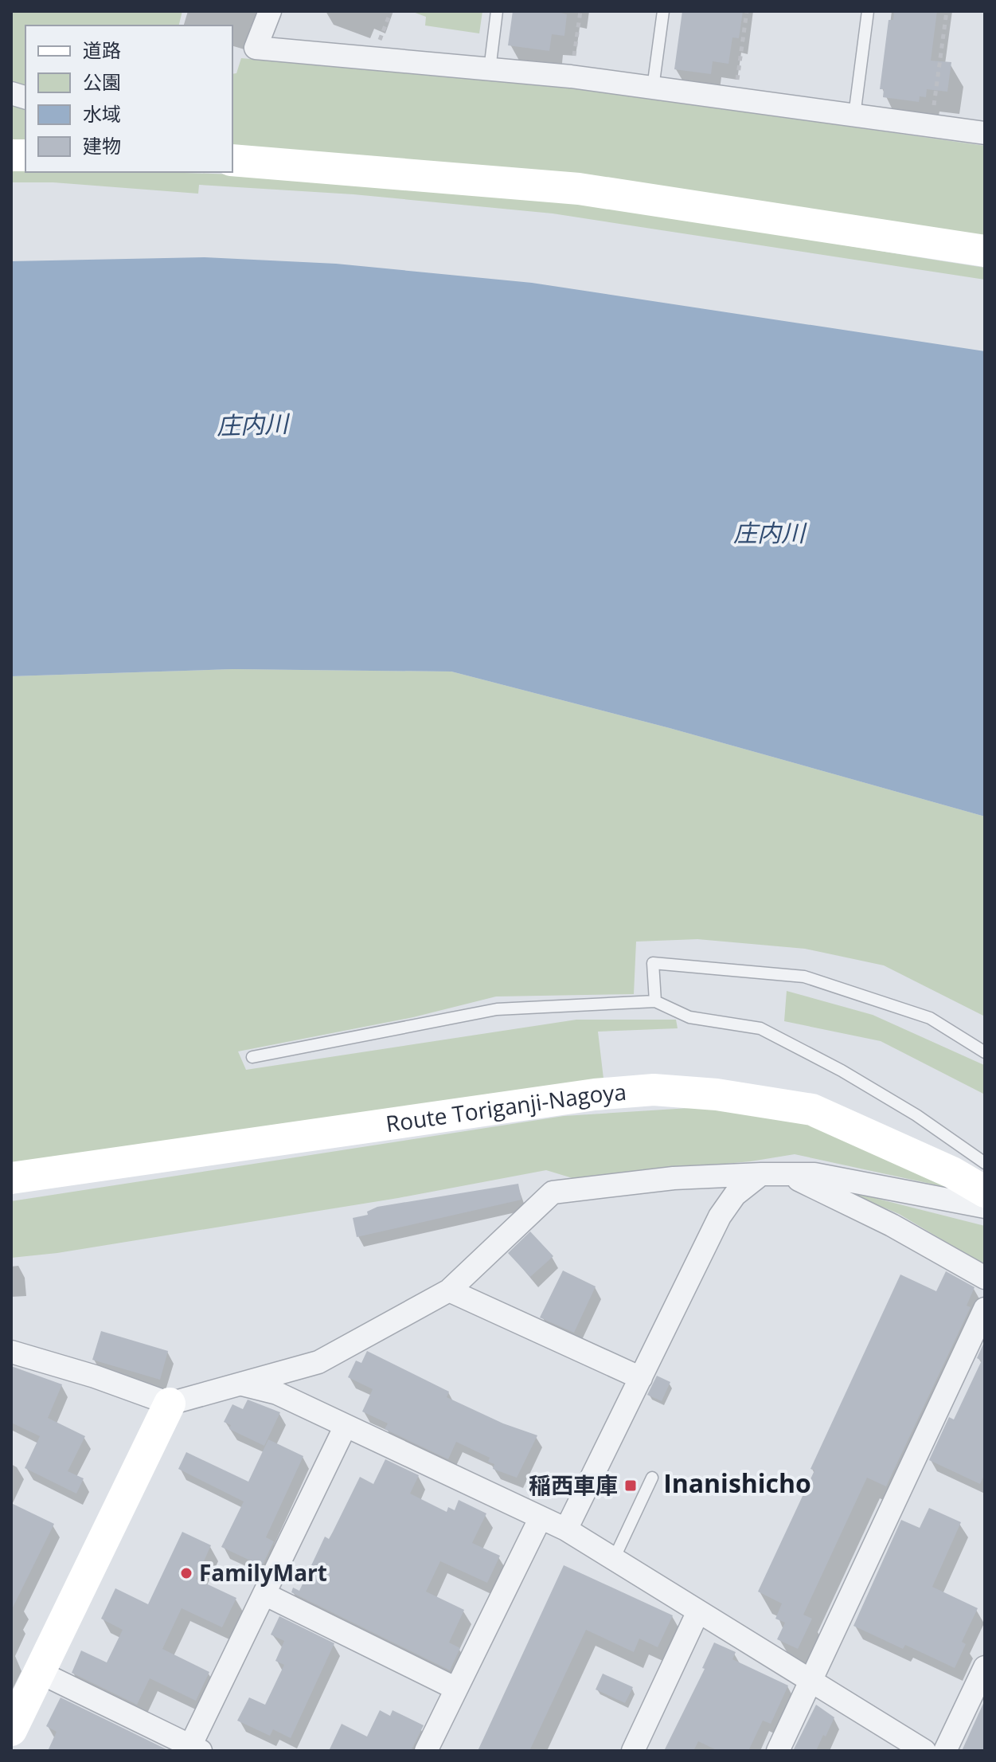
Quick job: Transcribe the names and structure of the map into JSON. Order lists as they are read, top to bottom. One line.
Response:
{"streets":{"street":["Route Toriganji-Nagoya"]},"districts":["Inanishicho"],"water":["庄内川"],"places":{"transit":["稲西車庫"],"other":["FamilyMart"]},"legend":["道路","公園","水域","建物"]}
